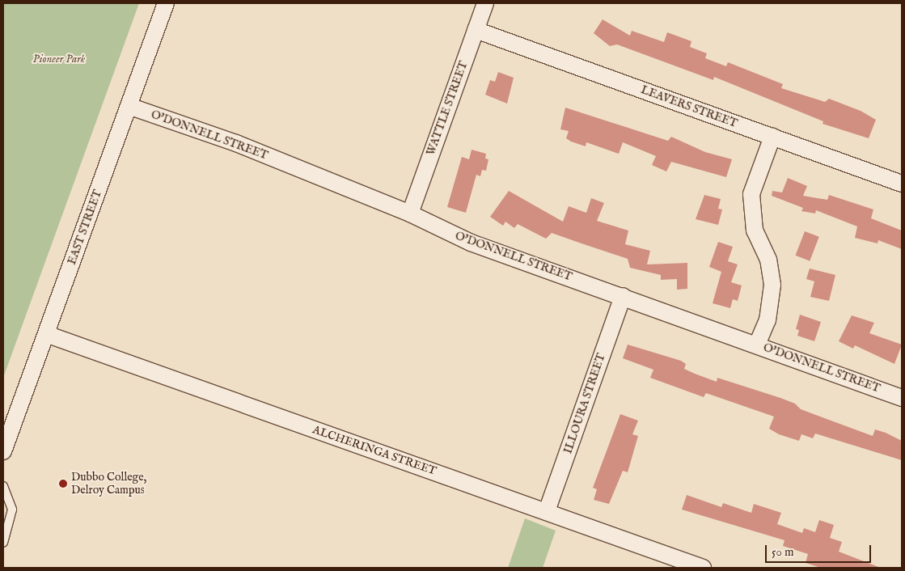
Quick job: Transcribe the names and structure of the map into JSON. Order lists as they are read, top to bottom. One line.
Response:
{"streets":{"street":["LEAVERS STREET","WATTLE STREET","O'DONNELL STREET","EAST STREET","ILLOURA STREET","ALCHERINGA STREET"]},"crossings":[["LEAVERS STREET","WATTLE STREET"],["WATTLE STREET","O'DONNELL STREET"],["O'DONNELL STREET","EAST STREET"],["O'DONNELL STREET","ILLOURA STREET"],["EAST STREET","ALCHERINGA STREET"],["ILLOURA STREET","ALCHERINGA STREET"]],"parks":["Pioneer Park"],"places":["Dubbo College, Delroy Campus"],"scale_bar":"50 m"}
